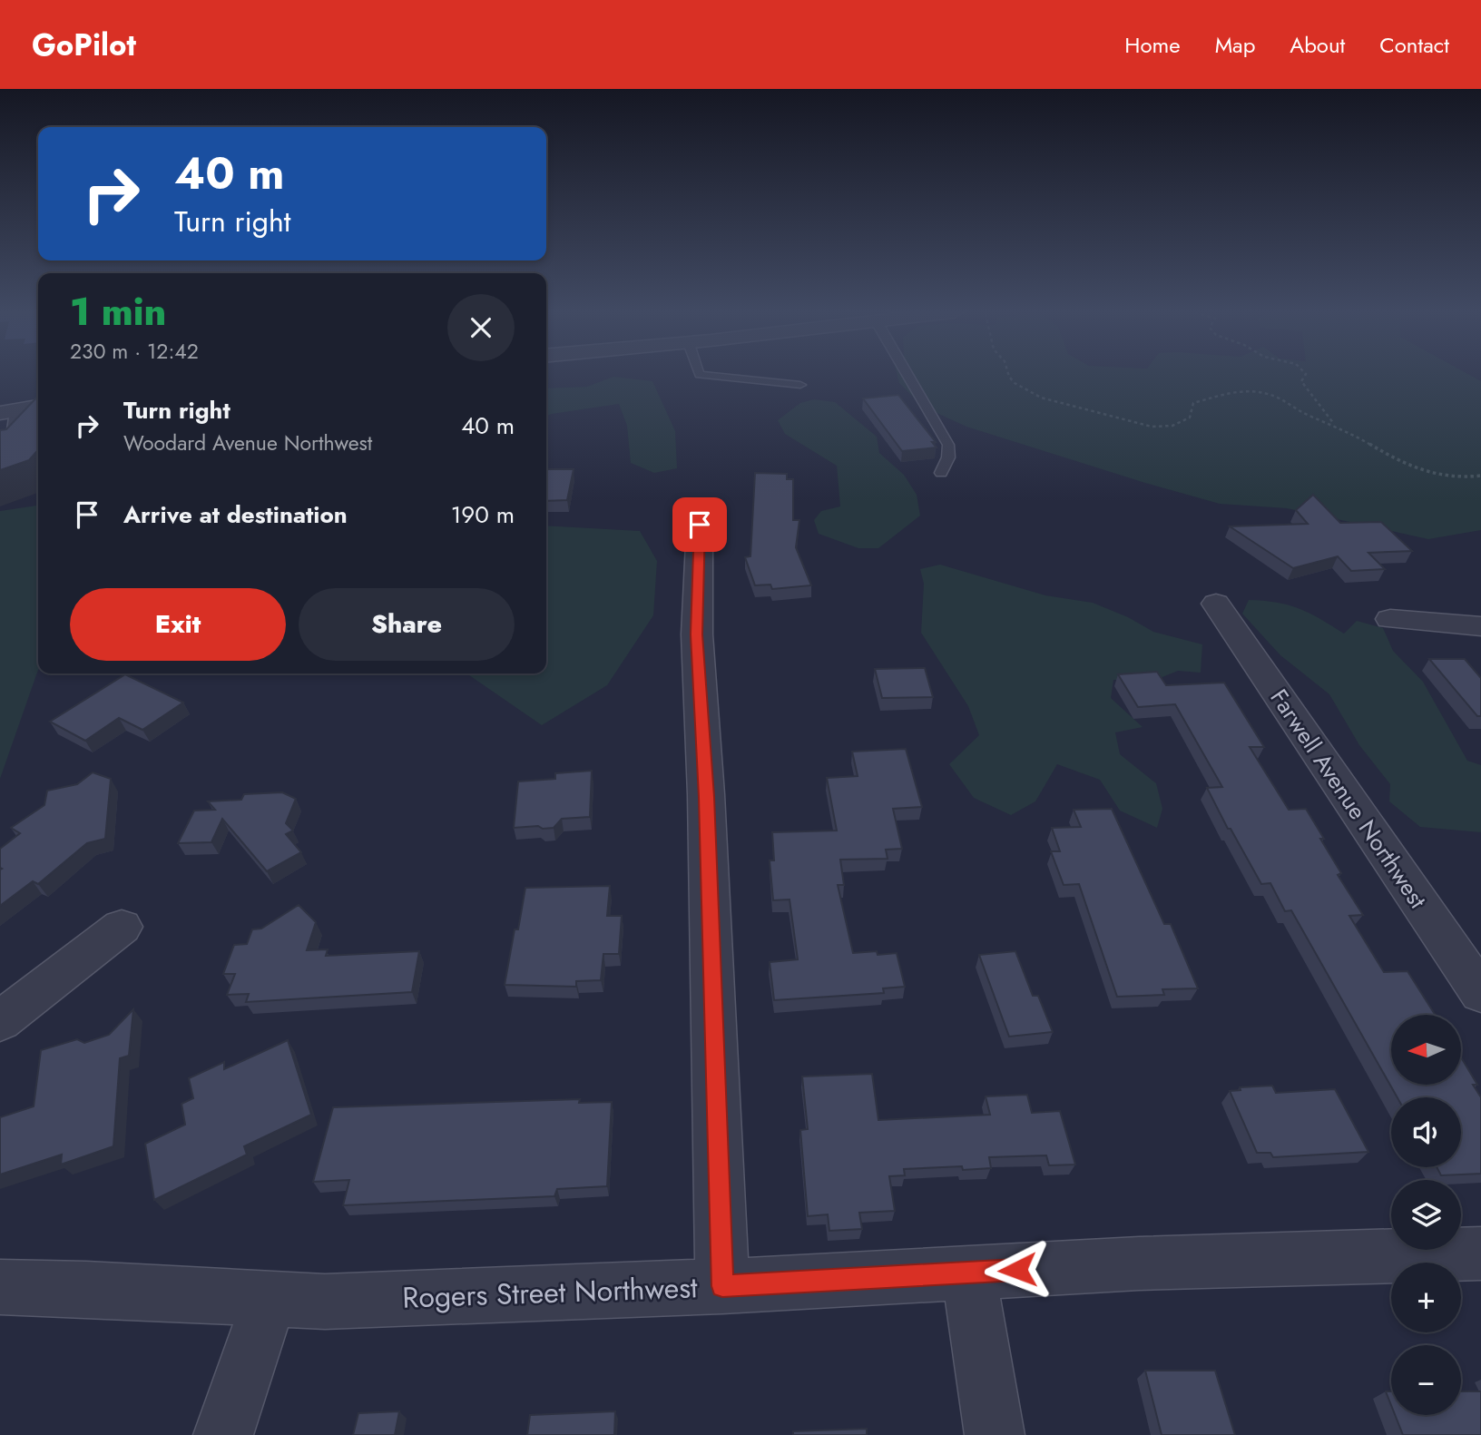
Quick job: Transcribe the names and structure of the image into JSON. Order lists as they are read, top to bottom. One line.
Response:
{"streets":{"street":["Farwell Avenue Northwest","Rogers Street Northwest"]},"north":"left","page":{"header":"GoPilot","nav":["Home","Map","About","Contact"],"turn":["40 m","Turn right"],"heading":["1 min","230 m · 12:42"],"list":[{"name":"Turn right","note":"Woodard Avenue Northwest","value":"40 m"},{"name":"Arrive at destination","value":"190 m"}],"buttons":["Exit","Share"],"map_buttons":["+","−"]}}
